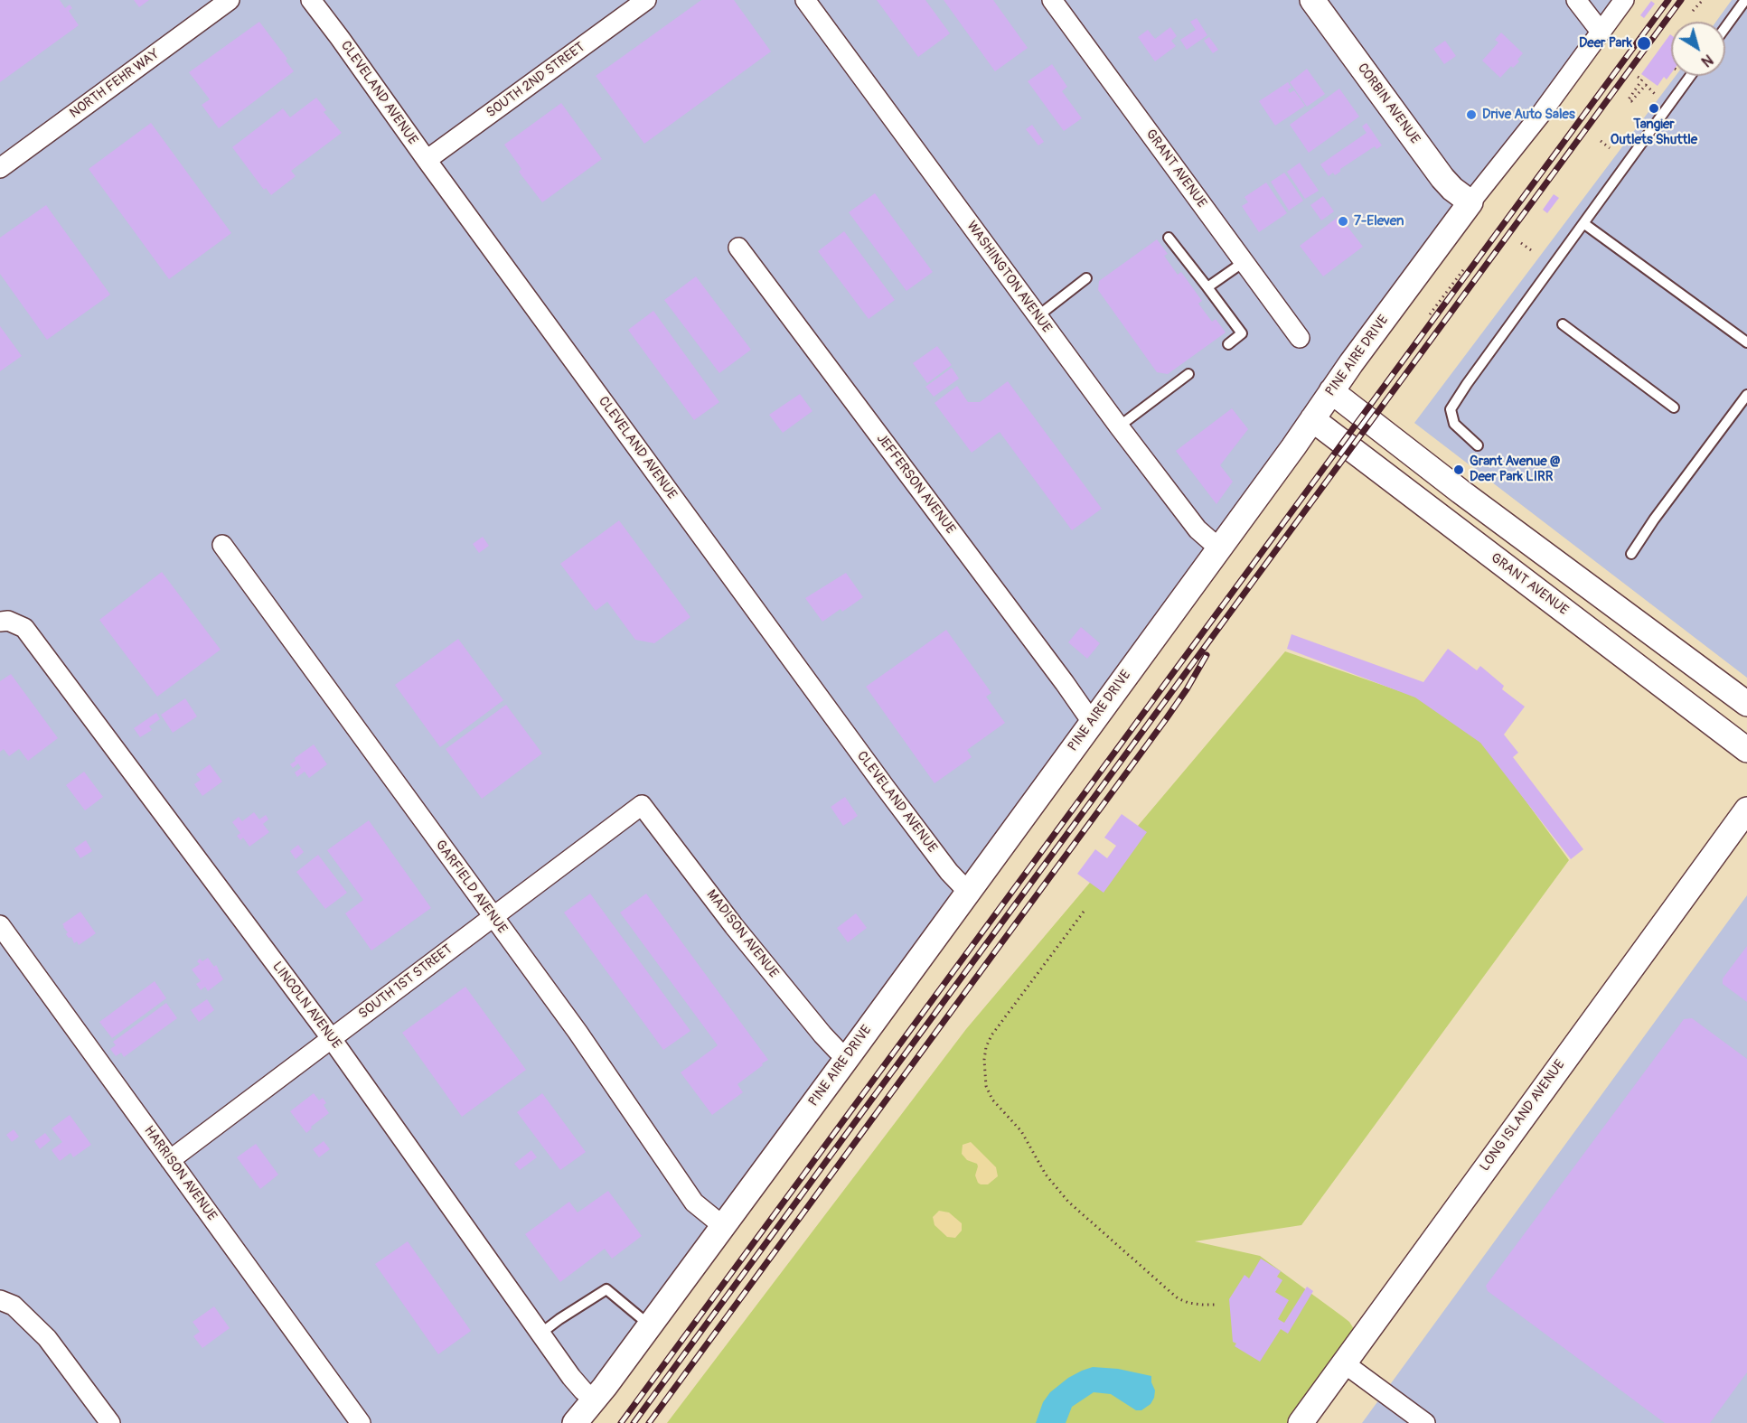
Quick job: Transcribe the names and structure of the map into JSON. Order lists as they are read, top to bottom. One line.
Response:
{"streets":{"street":["SOUTH 2ND STREET","NORTH FEHR WAY","CLEVELAND AVENUE","CORBIN AVENUE","GRANT AVENUE","WASHINGTON AVENUE","PINE AIRE DRIVE","JEFFERSON AVENUE","GARFIELD AVENUE","MADISON AVENUE","SOUTH 1ST STREET","LINCOLN AVENUE","LONG ISLAND AVENUE","HARRISON AVENUE"]},"crossings":[["SOUTH 2ND STREET","CLEVELAND AVENUE"],["CLEVELAND AVENUE","PINE AIRE DRIVE"],["CORBIN AVENUE","PINE AIRE DRIVE"],["GRANT AVENUE","PINE AIRE DRIVE"],["WASHINGTON AVENUE","PINE AIRE DRIVE"],["PINE AIRE DRIVE","JEFFERSON AVENUE"],["PINE AIRE DRIVE","GARFIELD AVENUE"],["PINE AIRE DRIVE","MADISON AVENUE"],["PINE AIRE DRIVE","LINCOLN AVENUE"],["GARFIELD AVENUE","SOUTH 1ST STREET"],["MADISON AVENUE","SOUTH 1ST STREET"],["SOUTH 1ST STREET","LINCOLN AVENUE"],["SOUTH 1ST STREET","HARRISON AVENUE"]],"places":["Deer Park","Tangier Outlets Shuttle","Drive Auto Sales","7-Eleven","Grant Avenue @ Deer Park LIRR"],"north":"bottom right"}
